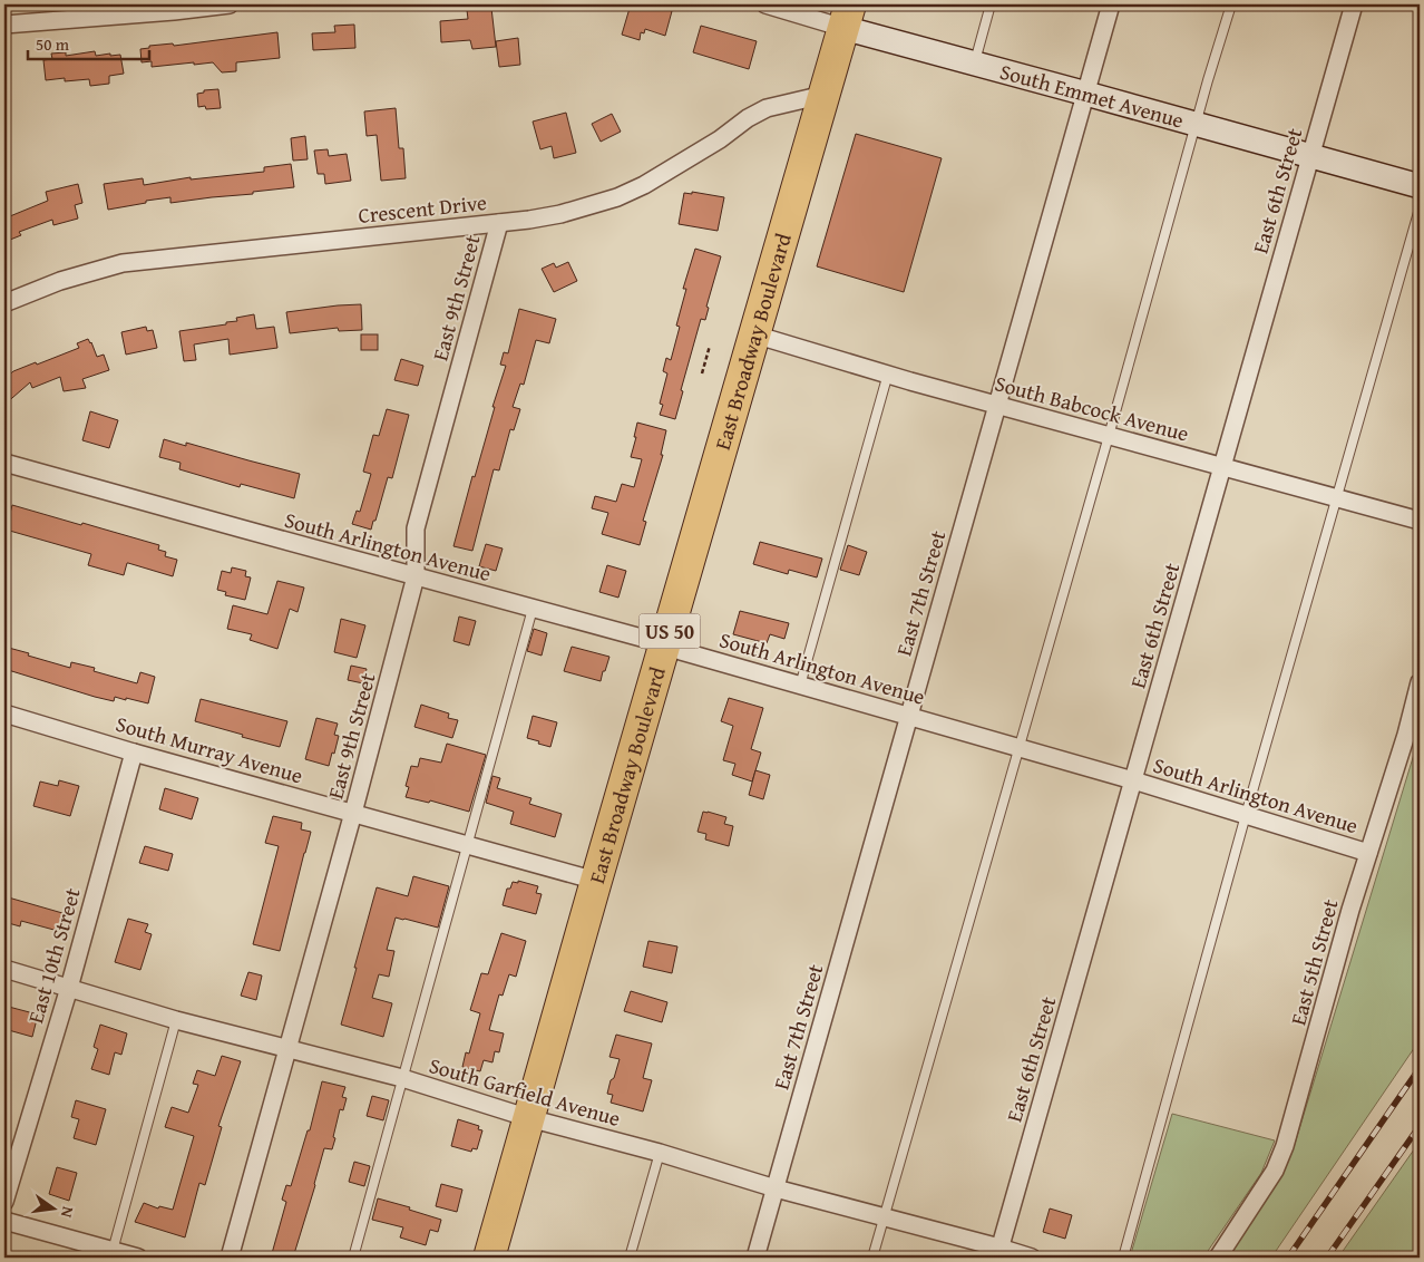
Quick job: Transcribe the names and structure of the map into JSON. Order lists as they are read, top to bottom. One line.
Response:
{"streets":{"highway":["East Broadway Boulevard","US 50"],"street":["South Emmet Avenue","East 6th Street","Crescent Drive","East 9th Street","South Babcock Avenue","South Arlington Avenue","East 7th Street","South Murray Avenue","East 10th Street","East 5th Street","South Garfield Avenue"]},"crossings":[["South Emmet Avenue","East 6th Street"],["South Emmet Avenue","East Broadway Boulevard"],["South Emmet Avenue","East 7th Street"],["East 6th Street","South Babcock Avenue"],["East 6th Street","South Arlington Avenue"],["East 6th Street","South Garfield Avenue"],["Crescent Drive","East 9th Street"],["Crescent Drive","East Broadway Boulevard"],["East 9th Street","South Arlington Avenue"],["East 9th Street","South Murray Avenue"],["East 9th Street","South Garfield Avenue"],["East Broadway Boulevard","South Babcock Avenue"],["East Broadway Boulevard","South Arlington Avenue"],["East Broadway Boulevard","South Murray Avenue"],["East Broadway Boulevard","South Garfield Avenue"],["South Babcock Avenue","East 7th Street"],["South Arlington Avenue","East 7th Street"],["South Arlington Avenue","East 5th Street"],["East 7th Street","South Garfield Avenue"],["South Murray Avenue","East 10th Street"],["East 10th Street","South Garfield Avenue"]],"scale_bar":"50 m","north":"right"}
